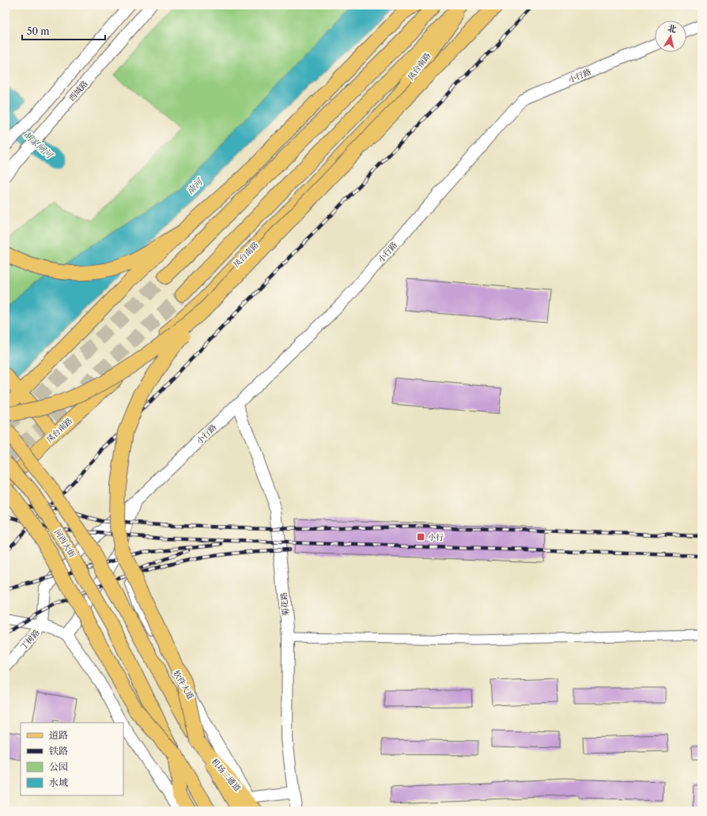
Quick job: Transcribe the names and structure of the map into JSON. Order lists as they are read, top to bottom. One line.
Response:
{"streets":{"highway":["凤台南路","机场二通道"],"main road":["河西大街","软件大道"],"street":["小行路","西城路","菊花路","丁树路"]},"crossings":[["小行路","菊花路"],["小行路","丁树路"],["小行路","软件大道"],["软件大道","机场二通道"]],"water":["胡家闸河","南河"],"places":{"transit":["小行"]},"legend":["道路","铁路","公园","水域"],"scale_bar":"50 m","north":"top"}
